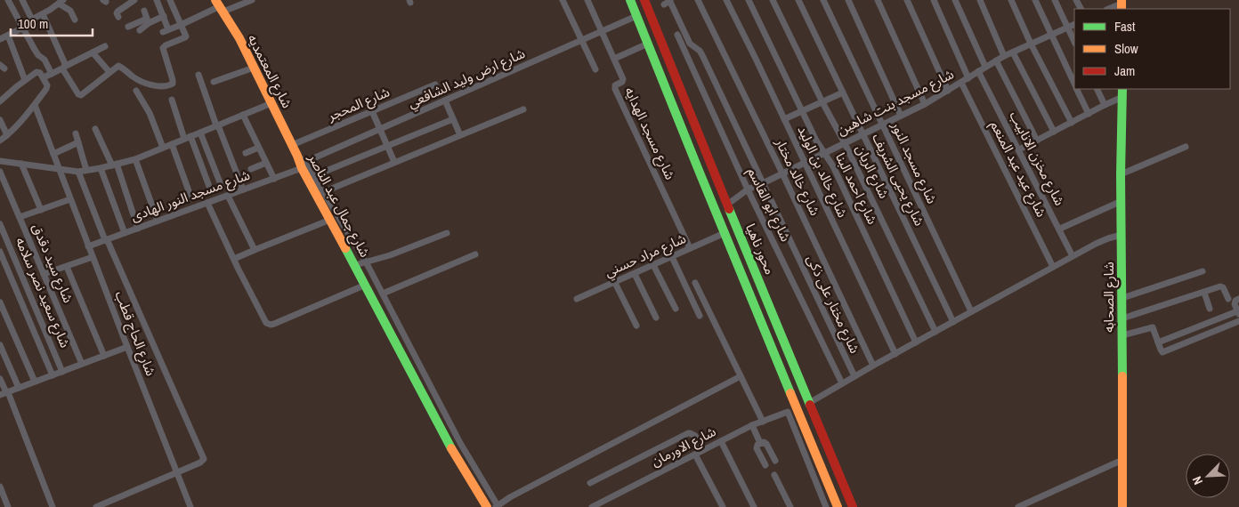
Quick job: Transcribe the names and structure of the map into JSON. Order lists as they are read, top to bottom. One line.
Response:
{"streets":{"main road":["شارع المعتمديه","شارع جمال عبد الناصر","محور ناهيا","شارع الصحابه"],"street":["شارع ارض وليد الشافعي","شارع مسجد بنت شاهين","شارع المحجر","شارع مسجد الهدايه","شارع مخزن الانابيب","شارع مسجد النور","شارع عيد عبد المنعم","شارع خالد بن الوليد","شارع الريان","شارع خالد مختار","شارع يحيى الشريف","شارع احمد البنا","شارع مسجد النور الهادى","شارع ابو القاسم","شارع مراد حسني","شارع سيد دقدق","شارع سعيد نصر سلامه","شارع مختار على ذكى","شارع الحاج قطب","شارع الاورمان"]},"crossings":[["شارع المعتمديه","شارع المحجر"],["شارع المعتمديه","شارع جمال عبد الناصر"],["شارع ارض وليد الشافعي","شارع مسجد الهدايه"],["شارع ارض وليد الشافعي","شارع مسجد النور الهادى"],["شارع ارض وليد الشافعي","شارع جمال عبد الناصر"],["شارع ارض وليد الشافعي","محور ناهيا"],["شارع مسجد بنت شاهين","شارع مخزن الانابيب"],["شارع مسجد بنت شاهين","شارع مسجد النور"],["شارع مسجد بنت شاهين","شارع عيد عبد المنعم"],["شارع مسجد بنت شاهين","شارع خالد بن الوليد"],["شارع مسجد بنت شاهين","شارع الريان"],["شارع مسجد بنت شاهين","شارع خالد مختار"],["شارع مسجد بنت شاهين","شارع يحيى الشريف"],["شارع مسجد بنت شاهين","شارع احمد البنا"],["شارع مسجد بنت شاهين","شارع ابو القاسم"],["شارع مسجد بنت شاهين","محور ناهيا"],["شارع مسجد بنت شاهين","شارع مختار على ذكى"],["شارع مسجد الهدايه","شارع مراد حسني"],["شارع مسجد النور الهادى","شارع جمال عبد الناصر"],["شارع مسجد النور الهادى","شارع الحاج قطب"],["محور ناهيا","شارع مراد حسني"]],"legend":["Fast","Slow","Jam"],"scale_bar":"100 m","north":"bottom left"}
